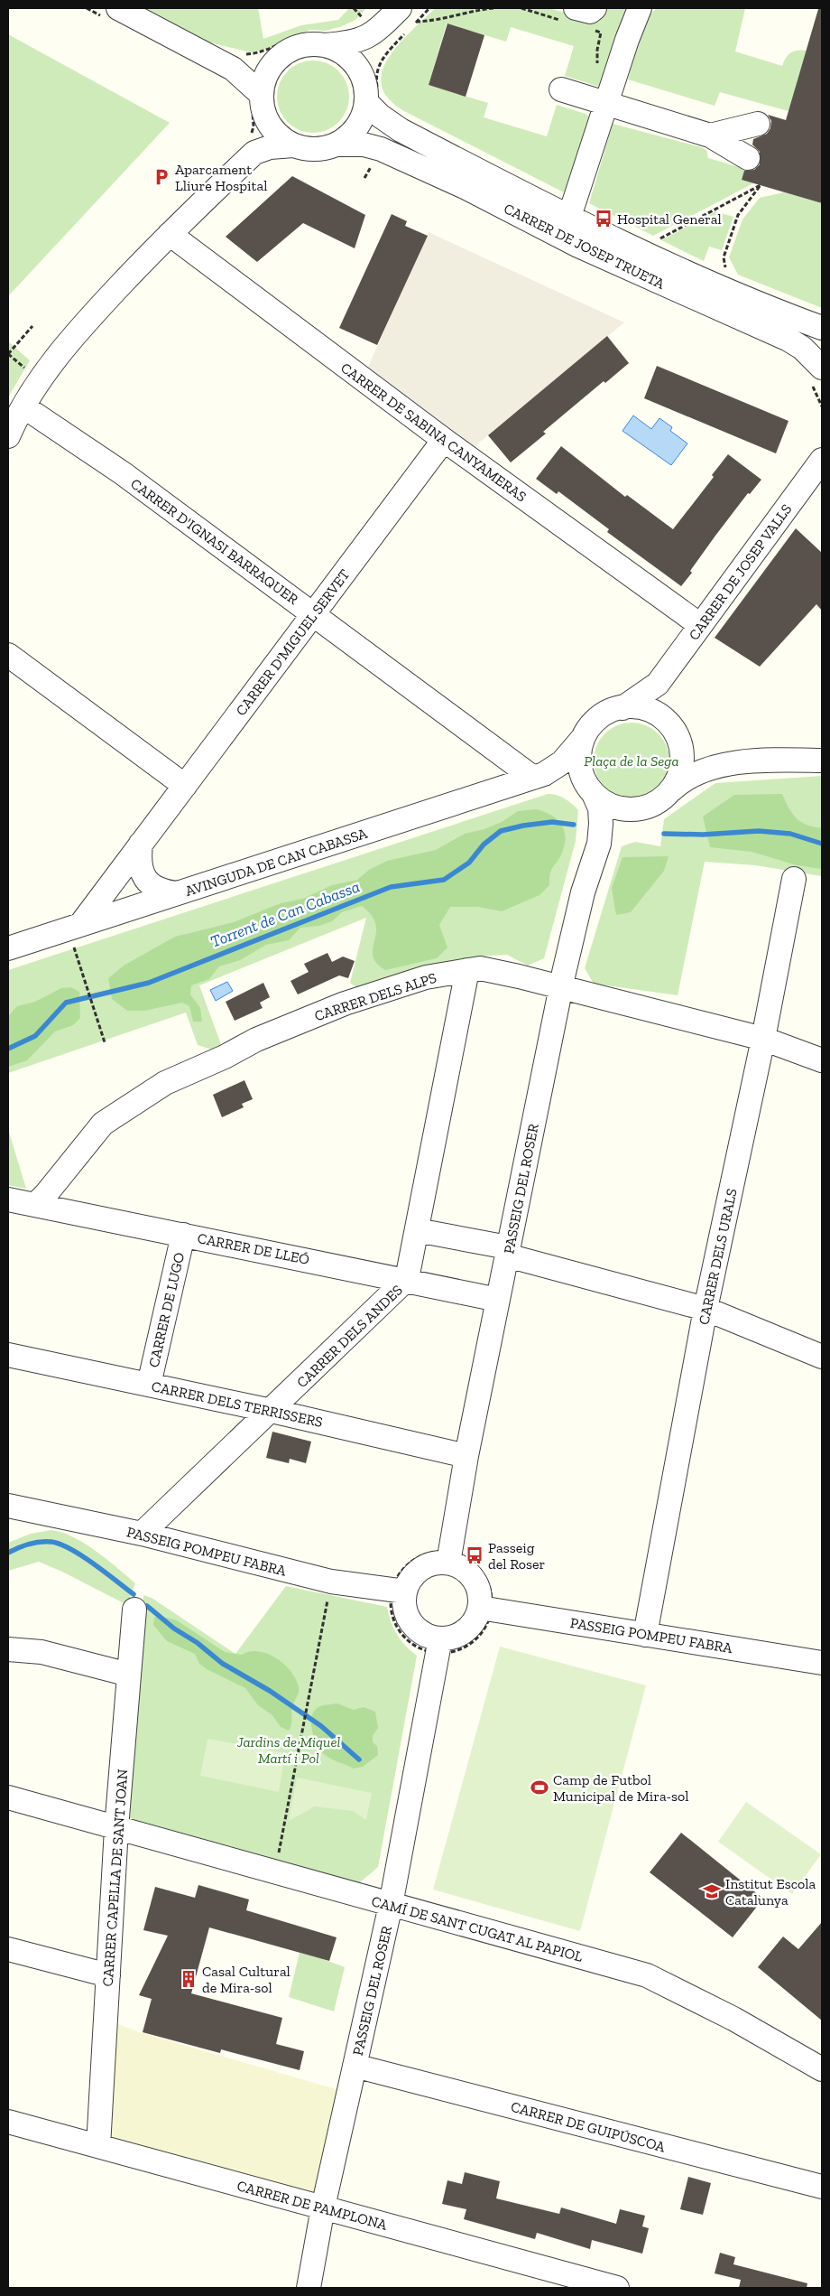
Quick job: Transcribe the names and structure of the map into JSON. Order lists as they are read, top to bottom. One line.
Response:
{"streets":{"street":["CARRER DE JOSEP TRUETA","CARRER DE SABINA CANYAMERAS","CARRER D'IGNASI BARRAQUER","CARRER DE JOSEP VALLS","CARRER D'MIGUEL SERVET","AVINGUDA DE CAN CABASSA","CARRER DELS ALPS","PASSEIG DEL ROSER","CARRER DE LLEÓ","CARRER DELS URALS","CARRER DE LUGO","CARRER DELS ANDES","CARRER DELS TERRISSERS","PASSEIG POMPEU FABRA","CARRER CAPELLA DE SANT JOAN","CAMÍ DE SANT CUGAT AL PAPIOL","CARRER DE GUIPÚSCOA","CARRER DE PAMPLONA"]},"crossings":[["CARRER DE SABINA CANYAMERAS","CARRER DE JOSEP VALLS"],["CARRER DE SABINA CANYAMERAS","CARRER D'MIGUEL SERVET"],["CARRER D'IGNASI BARRAQUER","CARRER D'MIGUEL SERVET"],["CARRER D'IGNASI BARRAQUER","AVINGUDA DE CAN CABASSA"],["CARRER DE JOSEP VALLS","AVINGUDA DE CAN CABASSA"],["CARRER DE JOSEP VALLS","PASSEIG DEL ROSER"],["CARRER D'MIGUEL SERVET","AVINGUDA DE CAN CABASSA"],["AVINGUDA DE CAN CABASSA","PASSEIG DEL ROSER"],["CARRER DELS ALPS","PASSEIG DEL ROSER"],["CARRER DELS ALPS","CARRER DE LLEÓ"],["CARRER DELS ALPS","CARRER DELS URALS"],["CARRER DELS ALPS","CARRER DELS ANDES"],["PASSEIG DEL ROSER","CARRER DE LLEÓ"],["PASSEIG DEL ROSER","CARRER DELS TERRISSERS"],["PASSEIG DEL ROSER","CAMÍ DE SANT CUGAT AL PAPIOL"],["PASSEIG DEL ROSER","CARRER DE GUIPÚSCOA"],["PASSEIG DEL ROSER","CARRER DE PAMPLONA"],["CARRER DE LLEÓ","CARRER DE LUGO"],["CARRER DE LLEÓ","CARRER DELS ANDES"],["CARRER DELS URALS","PASSEIG POMPEU FABRA"],["CARRER DE LUGO","CARRER DELS TERRISSERS"],["CARRER DELS ANDES","CARRER DELS TERRISSERS"],["CARRER DELS ANDES","PASSEIG POMPEU FABRA"],["CARRER CAPELLA DE SANT JOAN","CAMÍ DE SANT CUGAT AL PAPIOL"],["CARRER CAPELLA DE SANT JOAN","CARRER DE PAMPLONA"]],"water":["Torrent de Can Cabassa"],"parks":["Plaça de la Sega","Jardins de Miquel Martí i Pol"],"places":{"parking":["Aparcament Lliure Hospital"],"bus stop":["Hospital General","Passeig del Roser"],"sports":["Camp de Futbol Municipal de Mira-sol"],"school or university":["Institut Escola Catalunya"],"building":["Casal Cultural de Mira-sol"]}}
